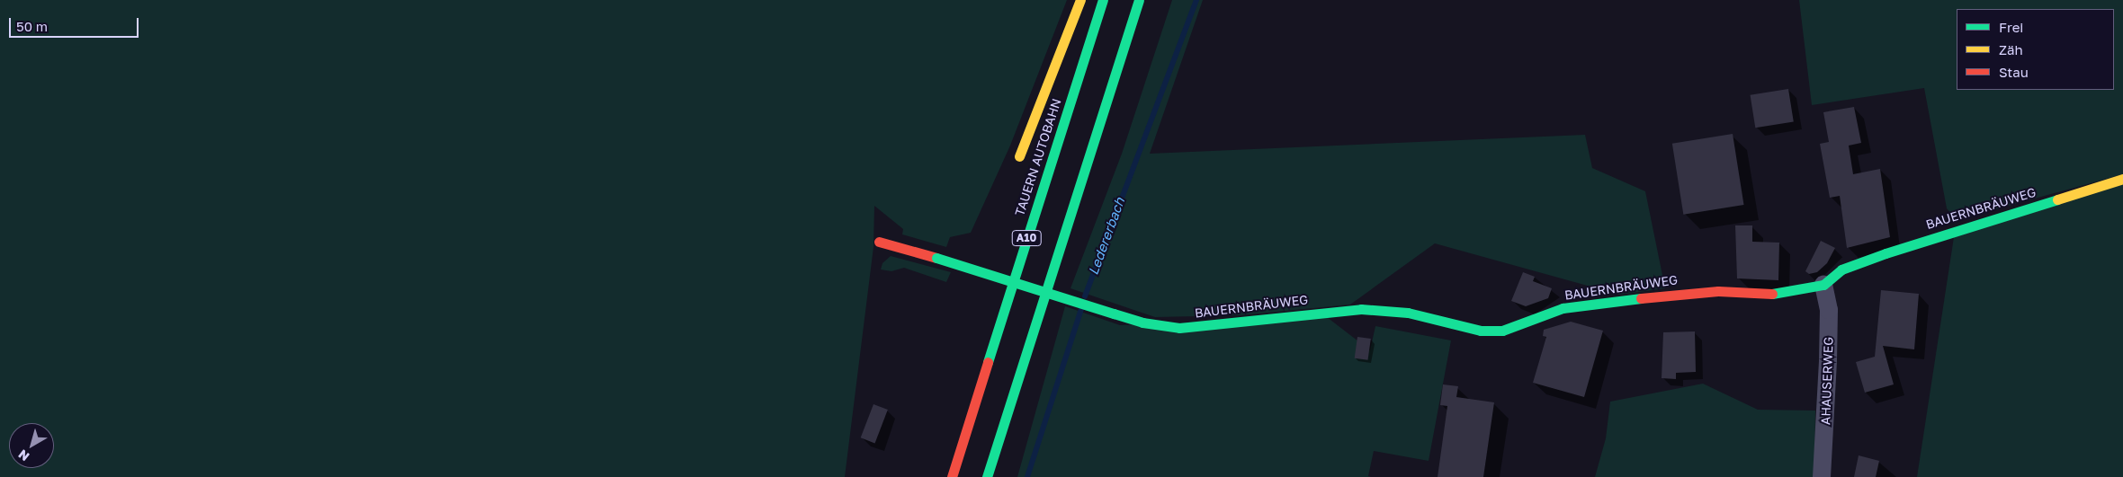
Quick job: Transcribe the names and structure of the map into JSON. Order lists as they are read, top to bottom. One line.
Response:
{"streets":{"main road":["TAUERN AUTOBAHN","BAUERNBRÄUWEG","A10"],"street":["AHAUSERWEG"]},"crossings":[["BAUERNBRÄUWEG","AHAUSERWEG"]],"water":["Ledererbach"],"legend":["Frei","Zäh","Stau"],"scale_bar":"50 m","north":"bottom left"}
